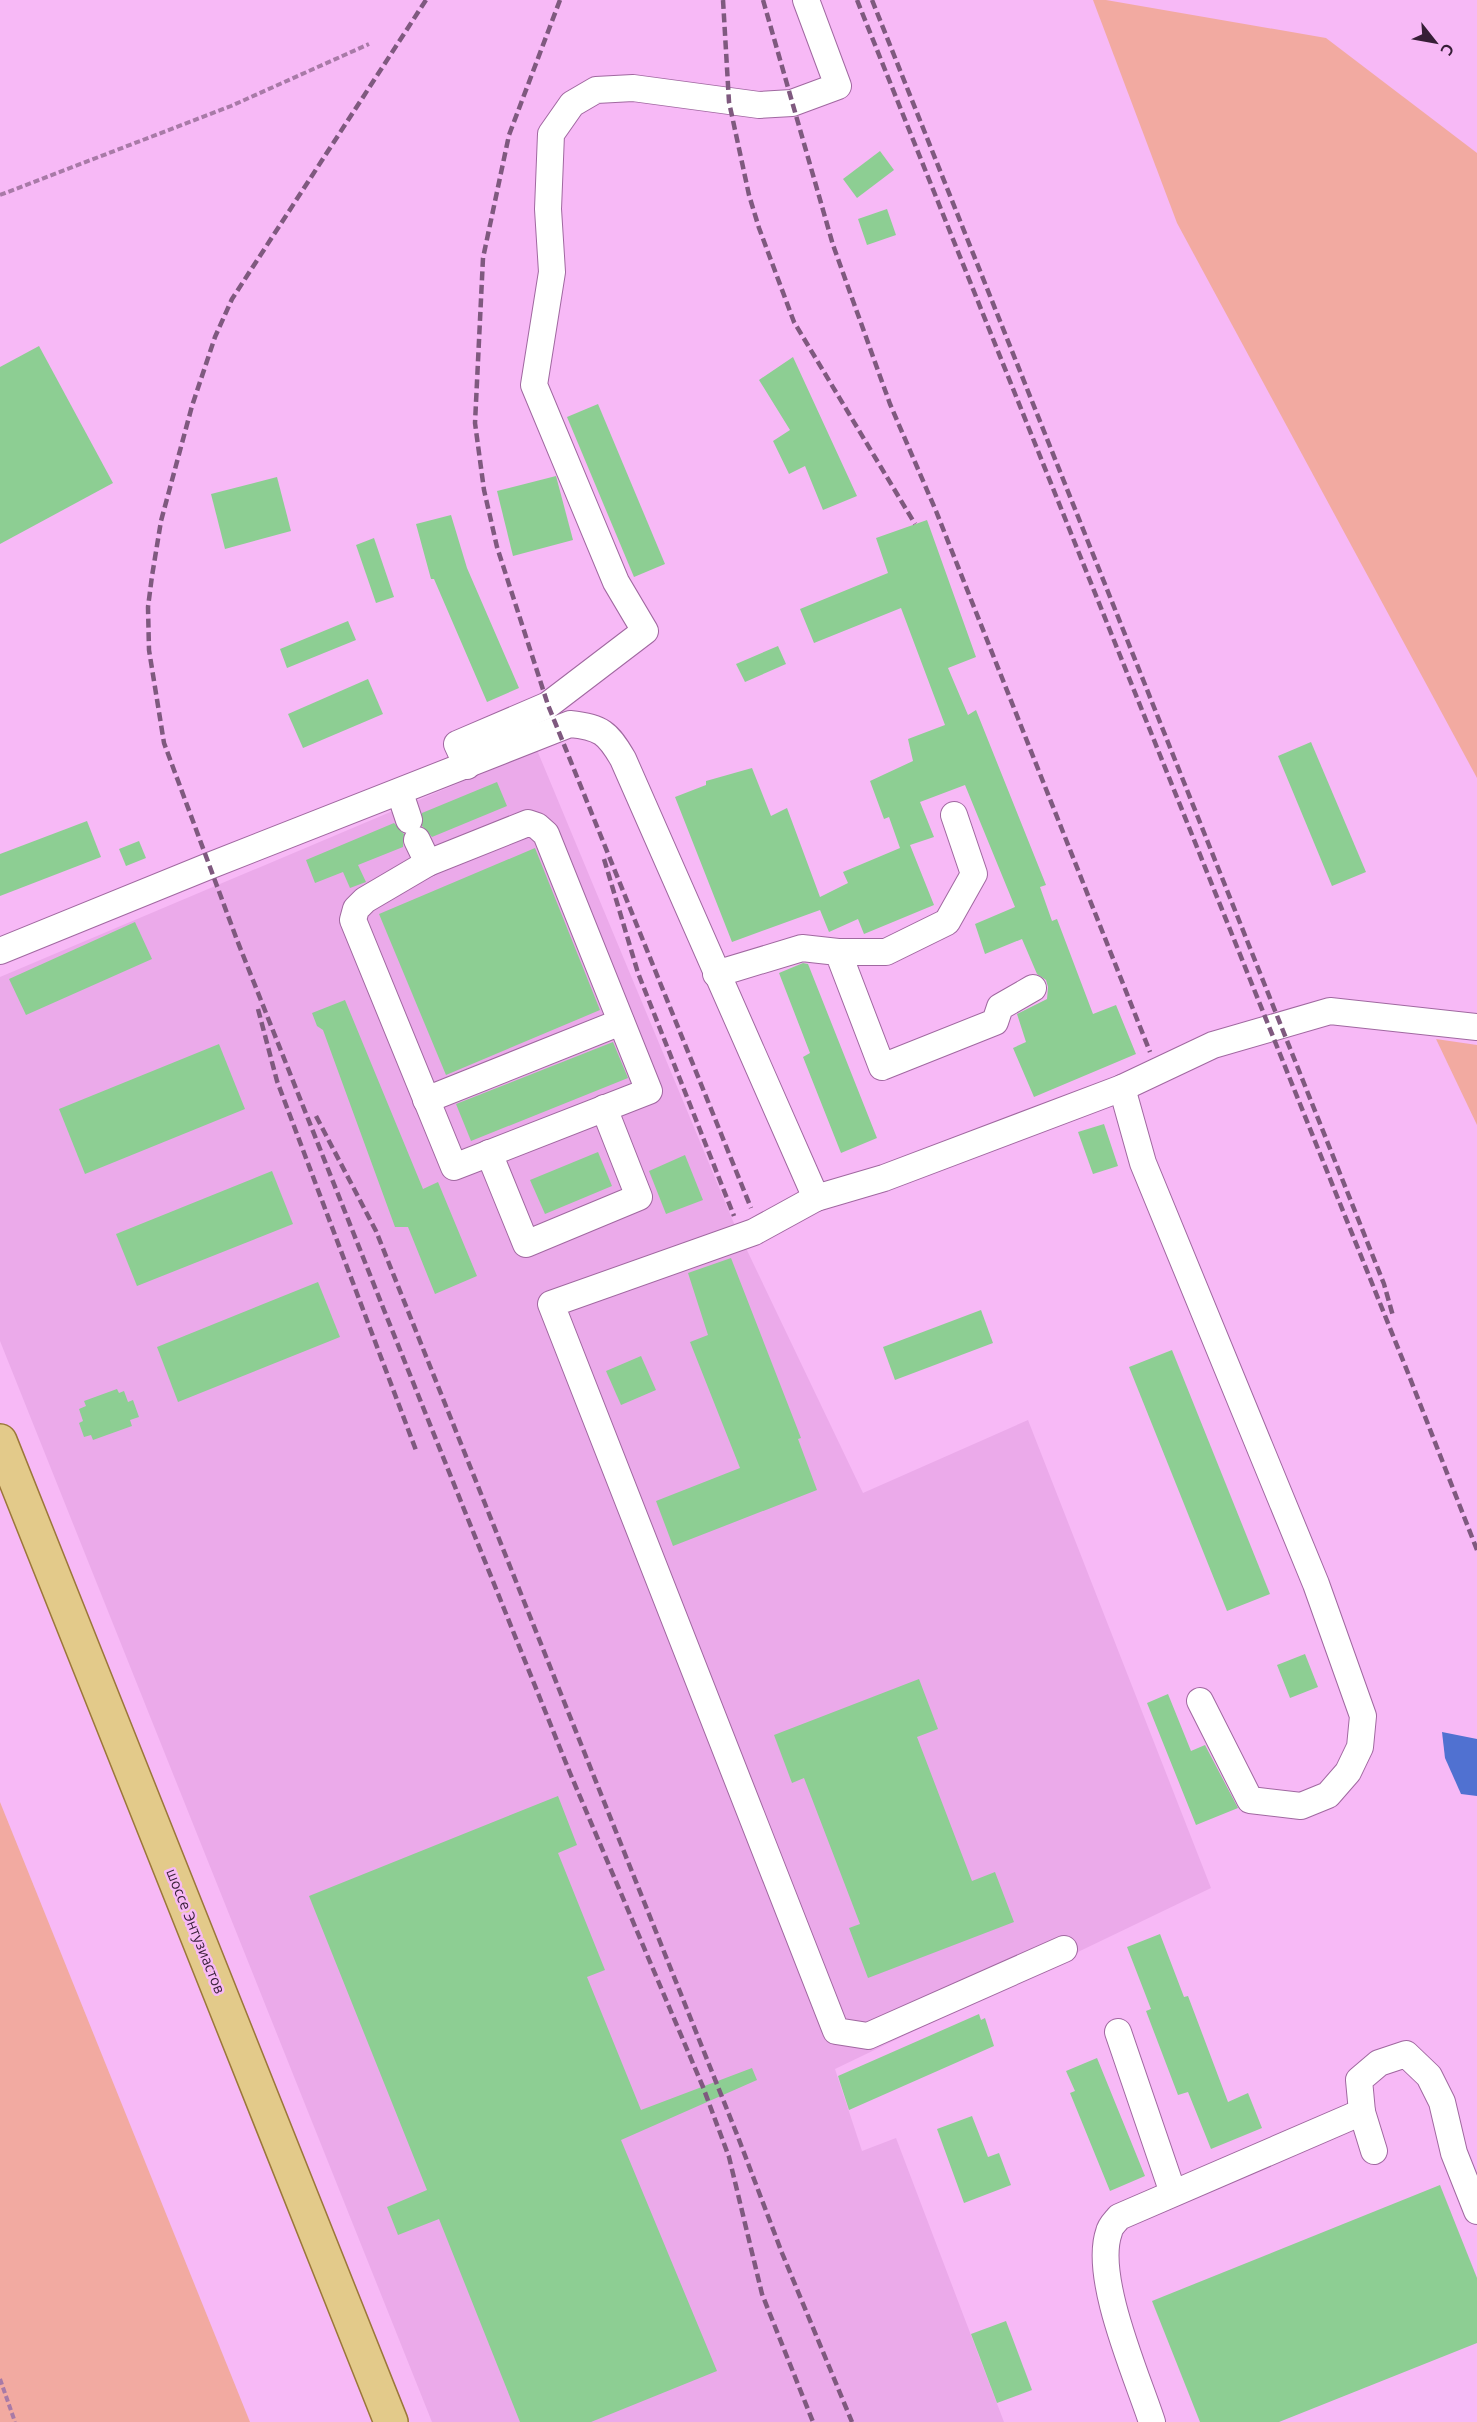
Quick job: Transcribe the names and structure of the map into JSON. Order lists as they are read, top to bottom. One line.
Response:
{"streets":{"main road":["шоссе Энтузиастов"]},"north":"bottom right"}
